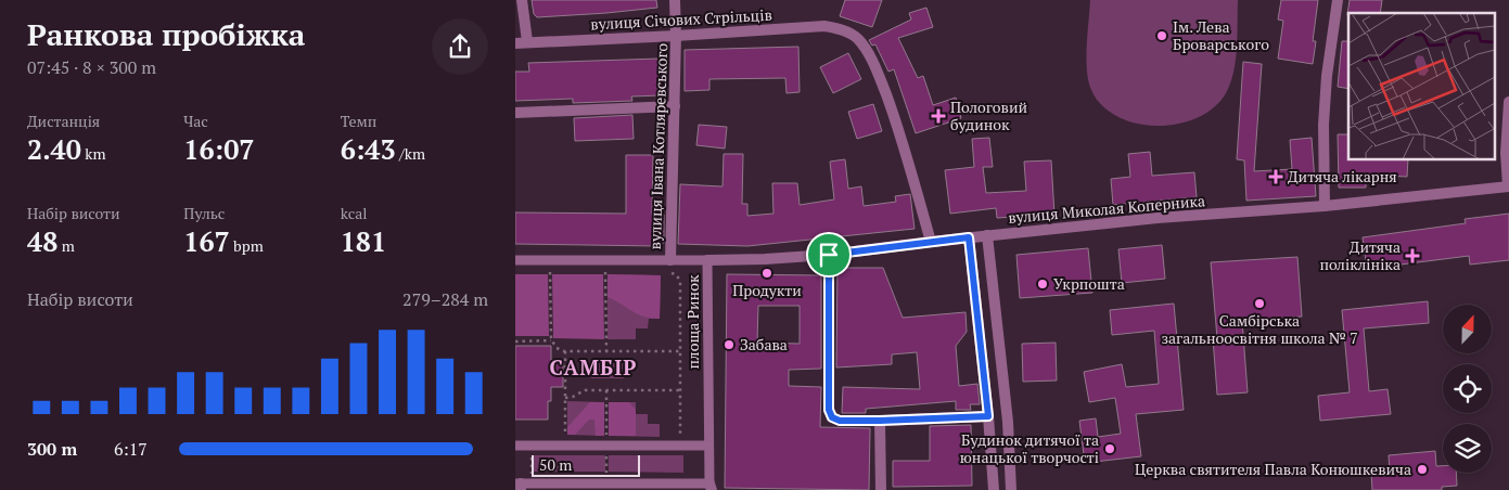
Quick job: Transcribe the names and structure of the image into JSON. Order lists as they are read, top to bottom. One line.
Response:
{"streets":{"street":["вулиця Січових Стрільців","вулиця Івана Котляревського","вулиця Миколая Коперника","площа Ринок"]},"crossings":[["вулиця Січових Стрільців","вулиця Івана Котляревського"],["вулиця Січових Стрільців","вулиця Миколая Коперника"],["вулиця Івана Котляревського","площа Ринок"],["вулиця Миколая Коперника","площа Ринок"]],"districts":["САМБІР"],"places":{"other":["Ім. Лева Броварського","Продукти","Укрпошта","Самбірська загальноосвітня школа № 7","Забава","Будинок дитячої та юнацької творчості","Церква святителя Павла Конюшкевича"],"health":["Пологовий будинок","Дитяча лікарня","Дитяча поліклініка"]},"scale_bar":"50 m","north":"top","page":{"heading":["Ранкова пробіжка","07:45 · 8 × 300 m"],"stats":[["Дистанція","2.40 km"],["Час","16:07"],["Темп","6:43 /km"],["Набір висоти","48 m"],["Пульс","167 bpm"],["kcal","181"]],"chart":["Набір висоти","279–284 m"],"list":[{"name":"300 m","note":"6:17"}],"scale":"50 m"}}
